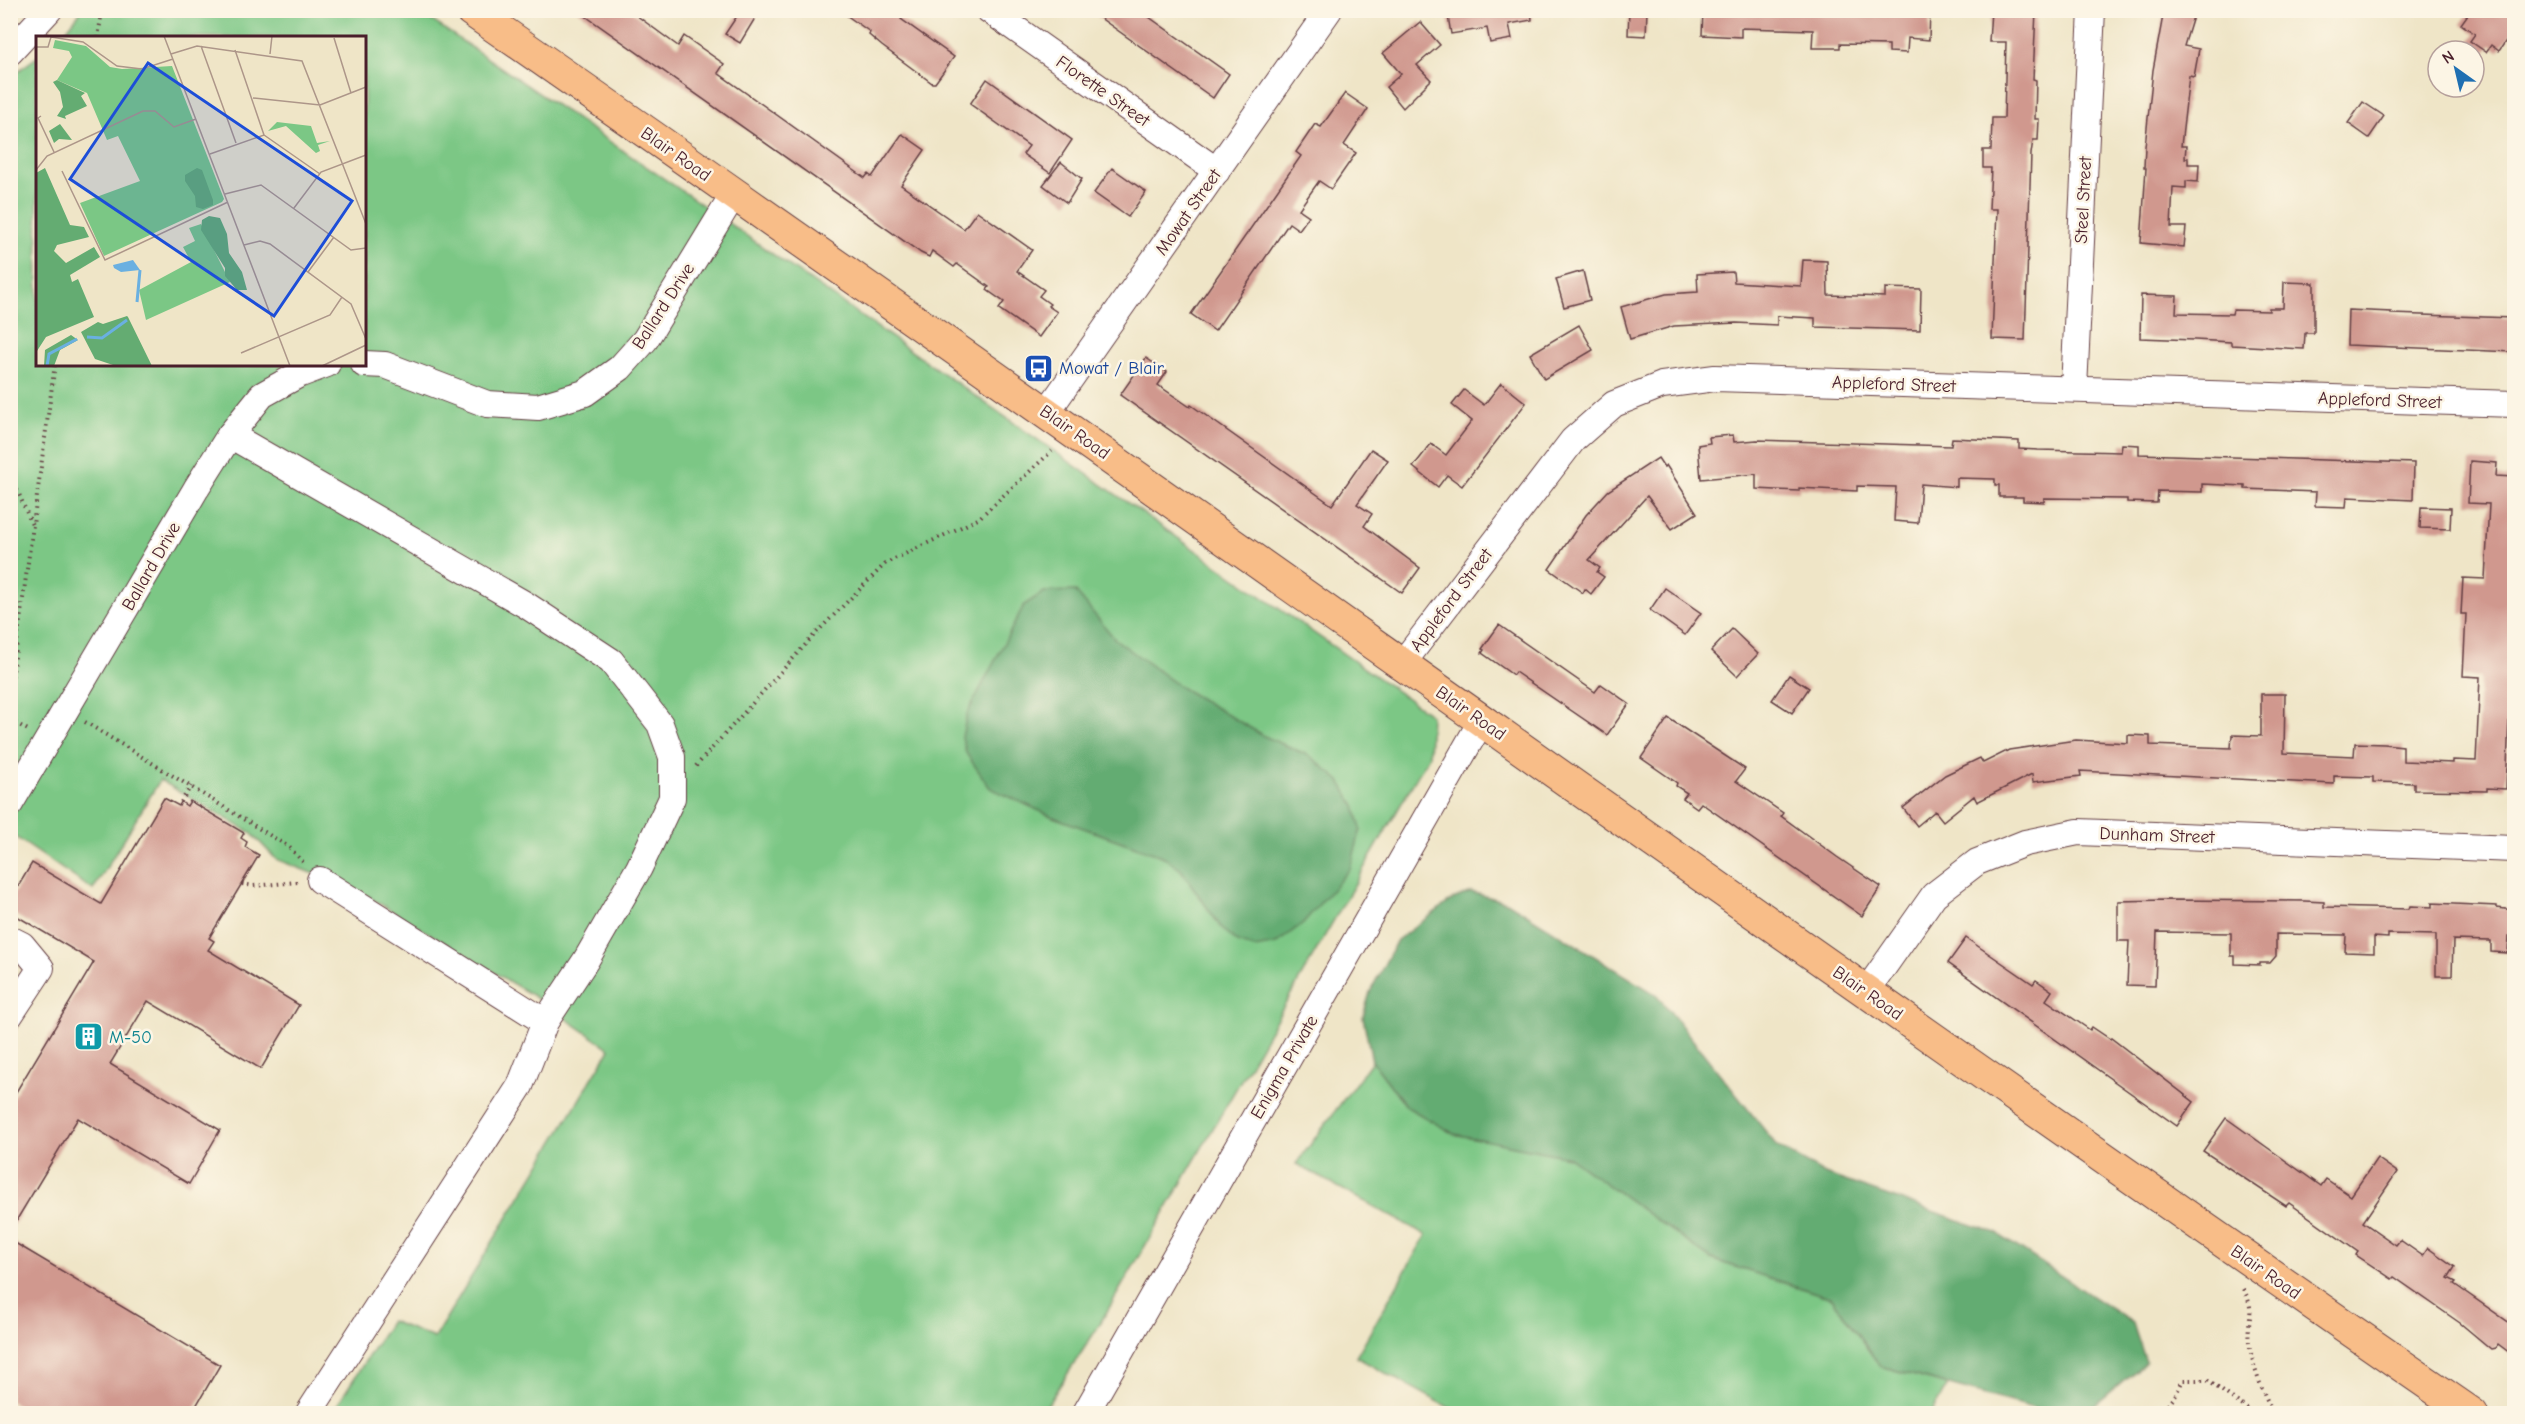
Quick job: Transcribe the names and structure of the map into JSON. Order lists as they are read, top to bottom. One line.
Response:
{"streets":{"main road":["Blair Road"],"street":["Florette Street","Steel Street","Mowat Street","Ballard Drive","Appleford Street","Dunham Street","Enigma Private"]},"crossings":[["Florette Street","Mowat Street"],["Blair Road","Mowat Street"],["Blair Road","Ballard Drive"],["Blair Road","Appleford Street"],["Blair Road","Dunham Street"],["Blair Road","Enigma Private"],["Steel Street","Appleford Street"]],"places":{"bus stop":["Mowat / Blair"],"building":["M-50"]},"north":"top left"}
